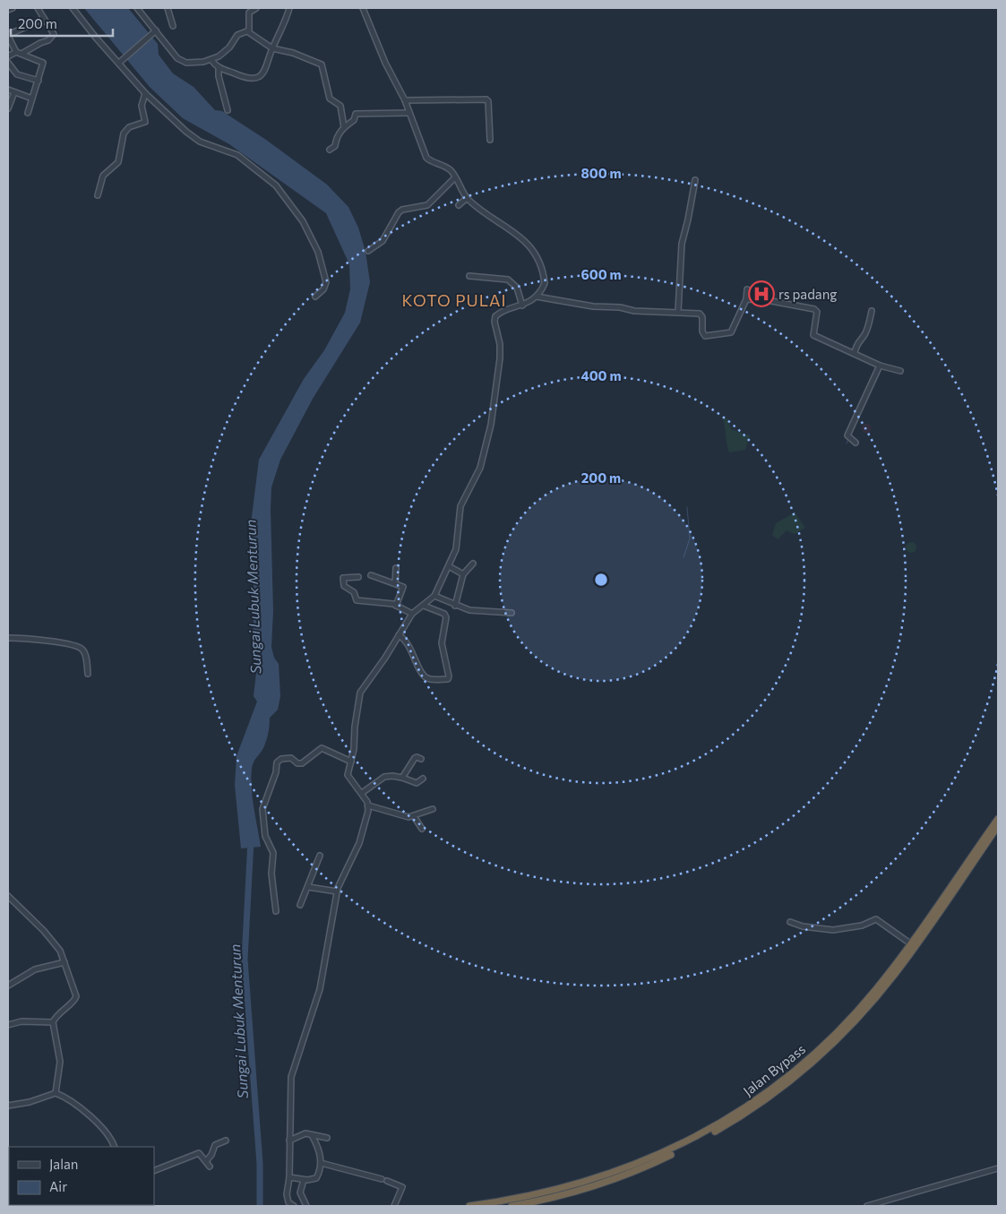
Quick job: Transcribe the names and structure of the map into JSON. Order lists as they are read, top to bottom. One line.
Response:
{"streets":{"highway":["Jalan Bypass"]},"districts":["KOTO PULAI"],"water":["Sungai Lubuk Menturun"],"places":{"hospital":["rs padang"]},"legend":["Jalan","Air"],"scale_bar":"200 m","rings":["800 m","600 m","400 m","200 m"]}
